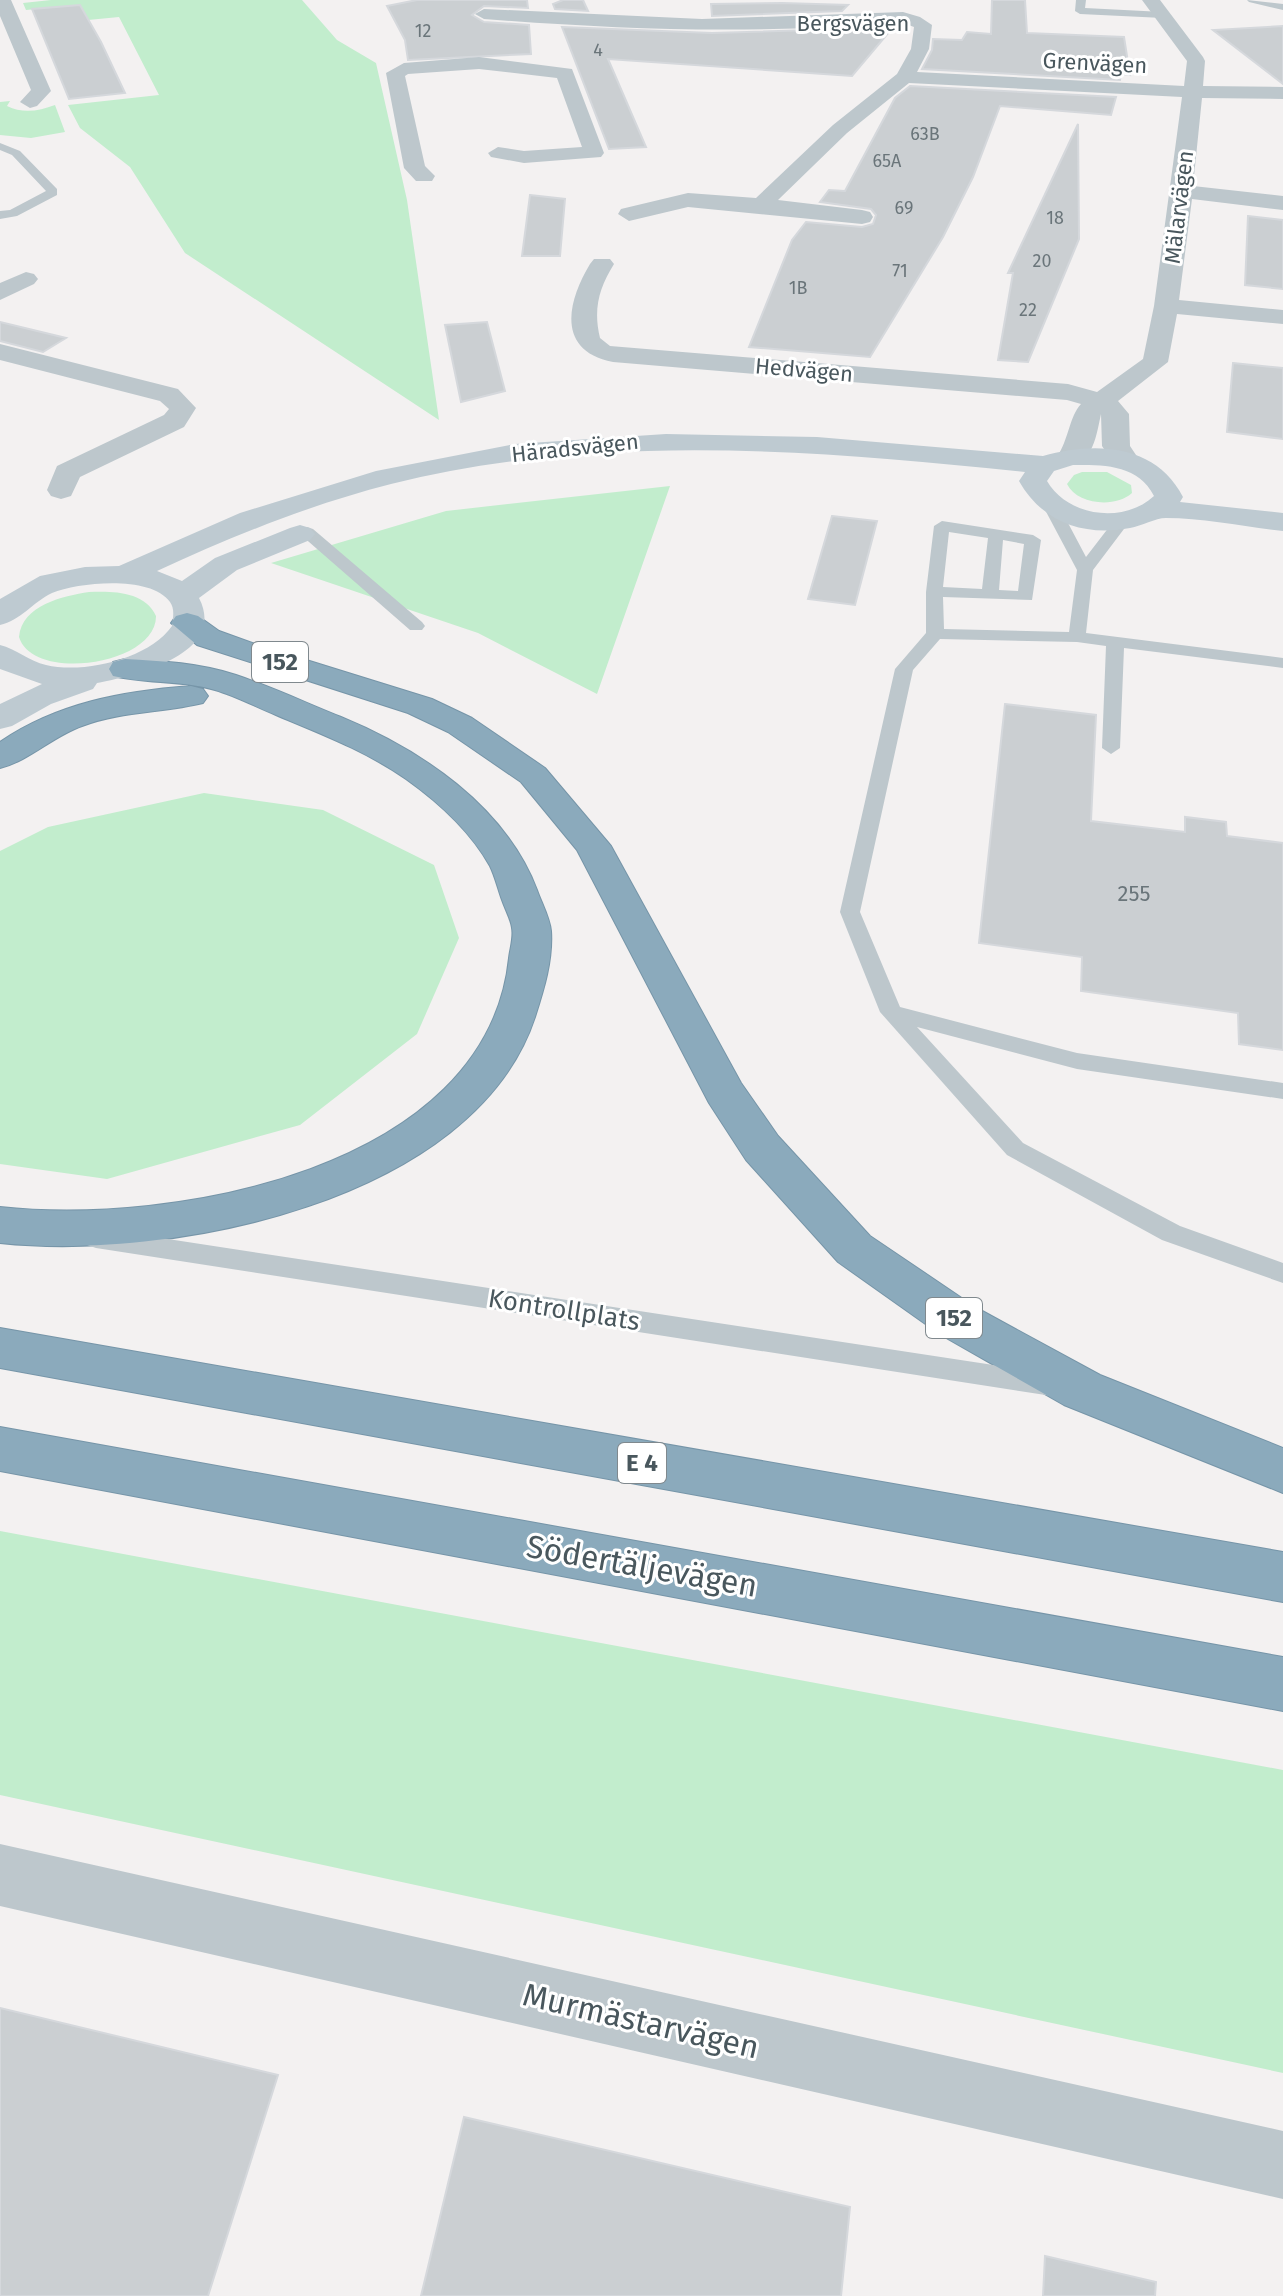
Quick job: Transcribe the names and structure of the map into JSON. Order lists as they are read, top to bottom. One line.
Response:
{"streets":{"highway":["152","E 4","Södertäljevägen"],"main road":["Häradsvägen"],"street":["Bergsvägen","Grenvägen","Mälarvägen","Hedvägen","Murmästarvägen"],"lane":["Kontrollplats"]},"crossings":[["Bergsvägen","Grenvägen"],["Grenvägen","Mälarvägen"],["Mälarvägen","Hedvägen"],["152","Kontrollplats"]],"house_numbers":["12","4","63B","65A","69","18","20","71","1B","22","255"]}
